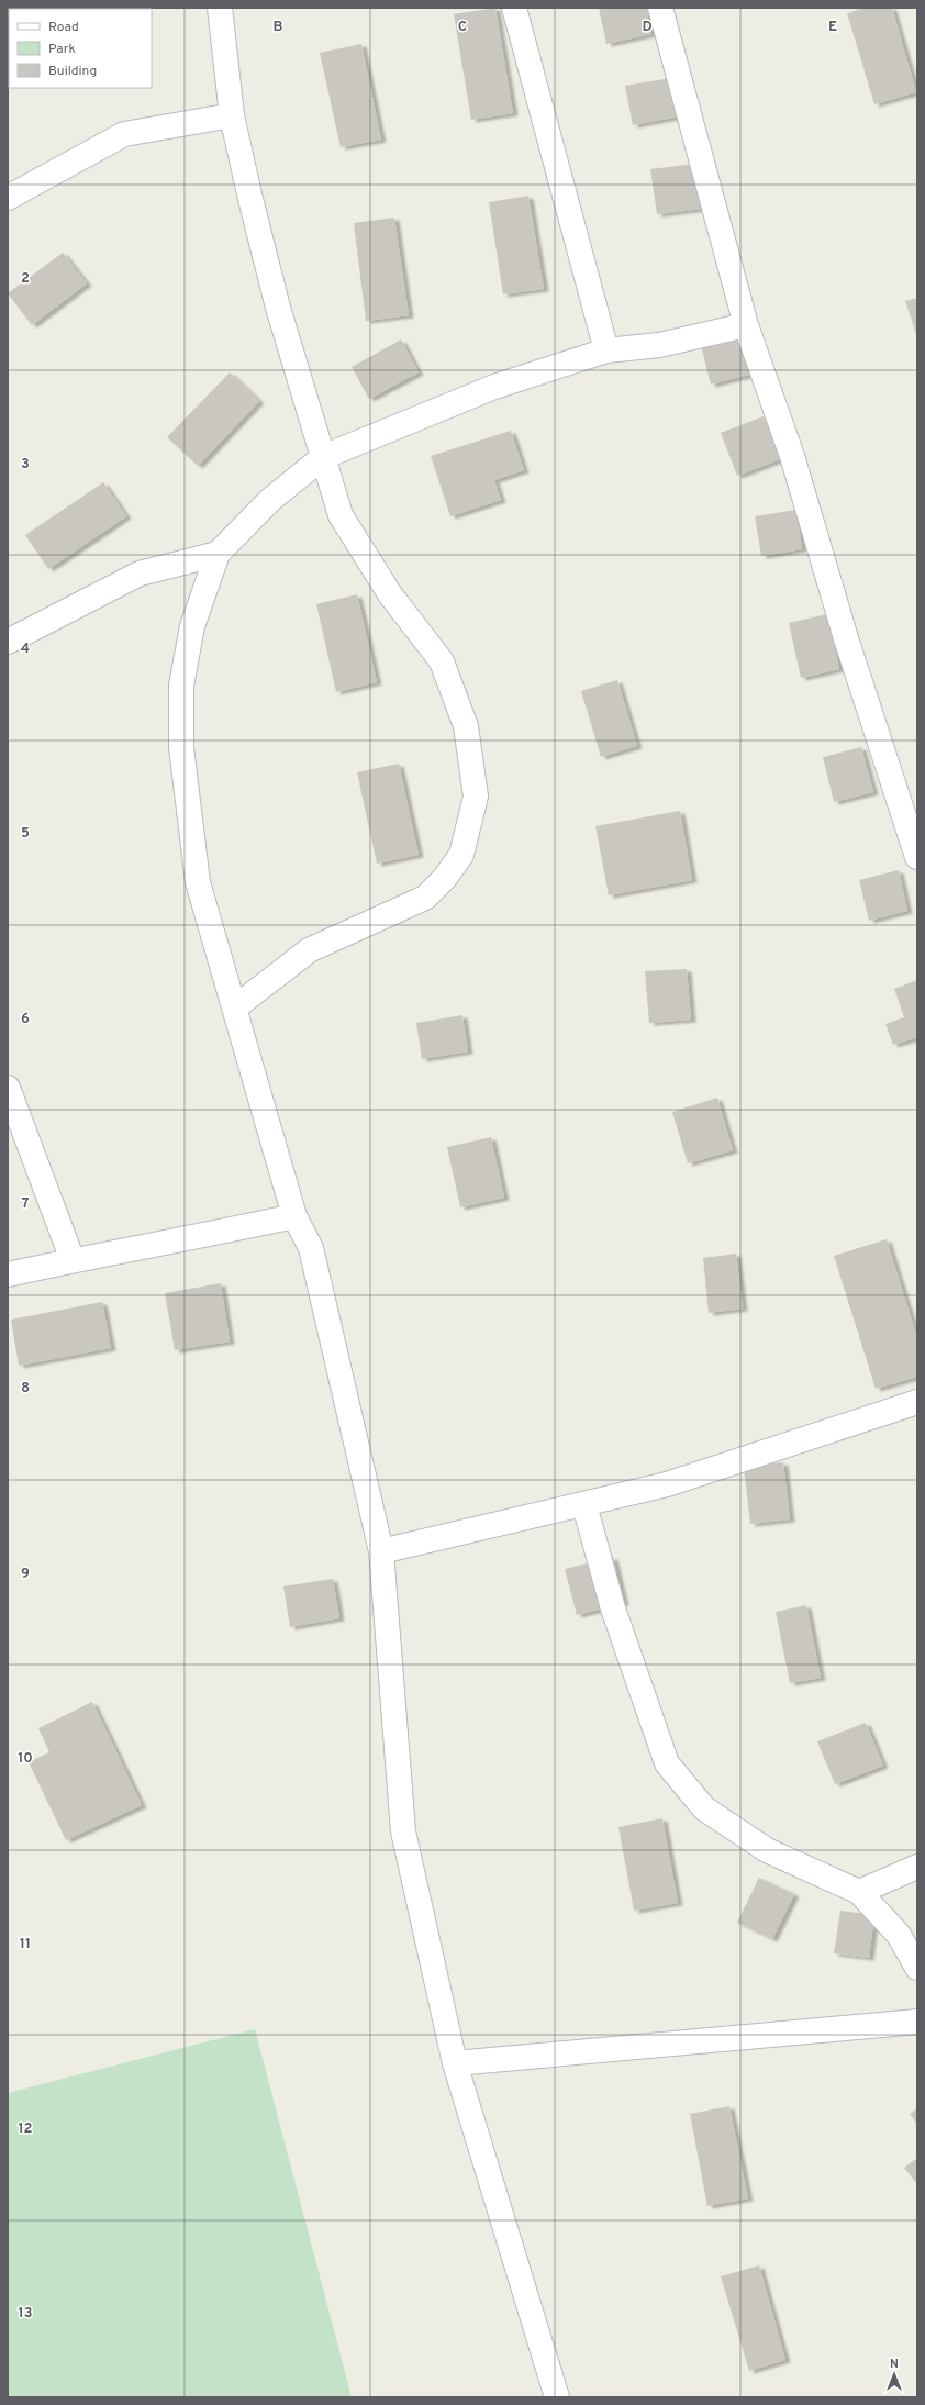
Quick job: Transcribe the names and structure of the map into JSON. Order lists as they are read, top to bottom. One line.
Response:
{"legend":["Road","Park","Building"],"north":"top","grid":{"columns":["B","C","D","E"],"rows":["2","3","4","5","6","7","8","9","10","11","12","13"]}}
